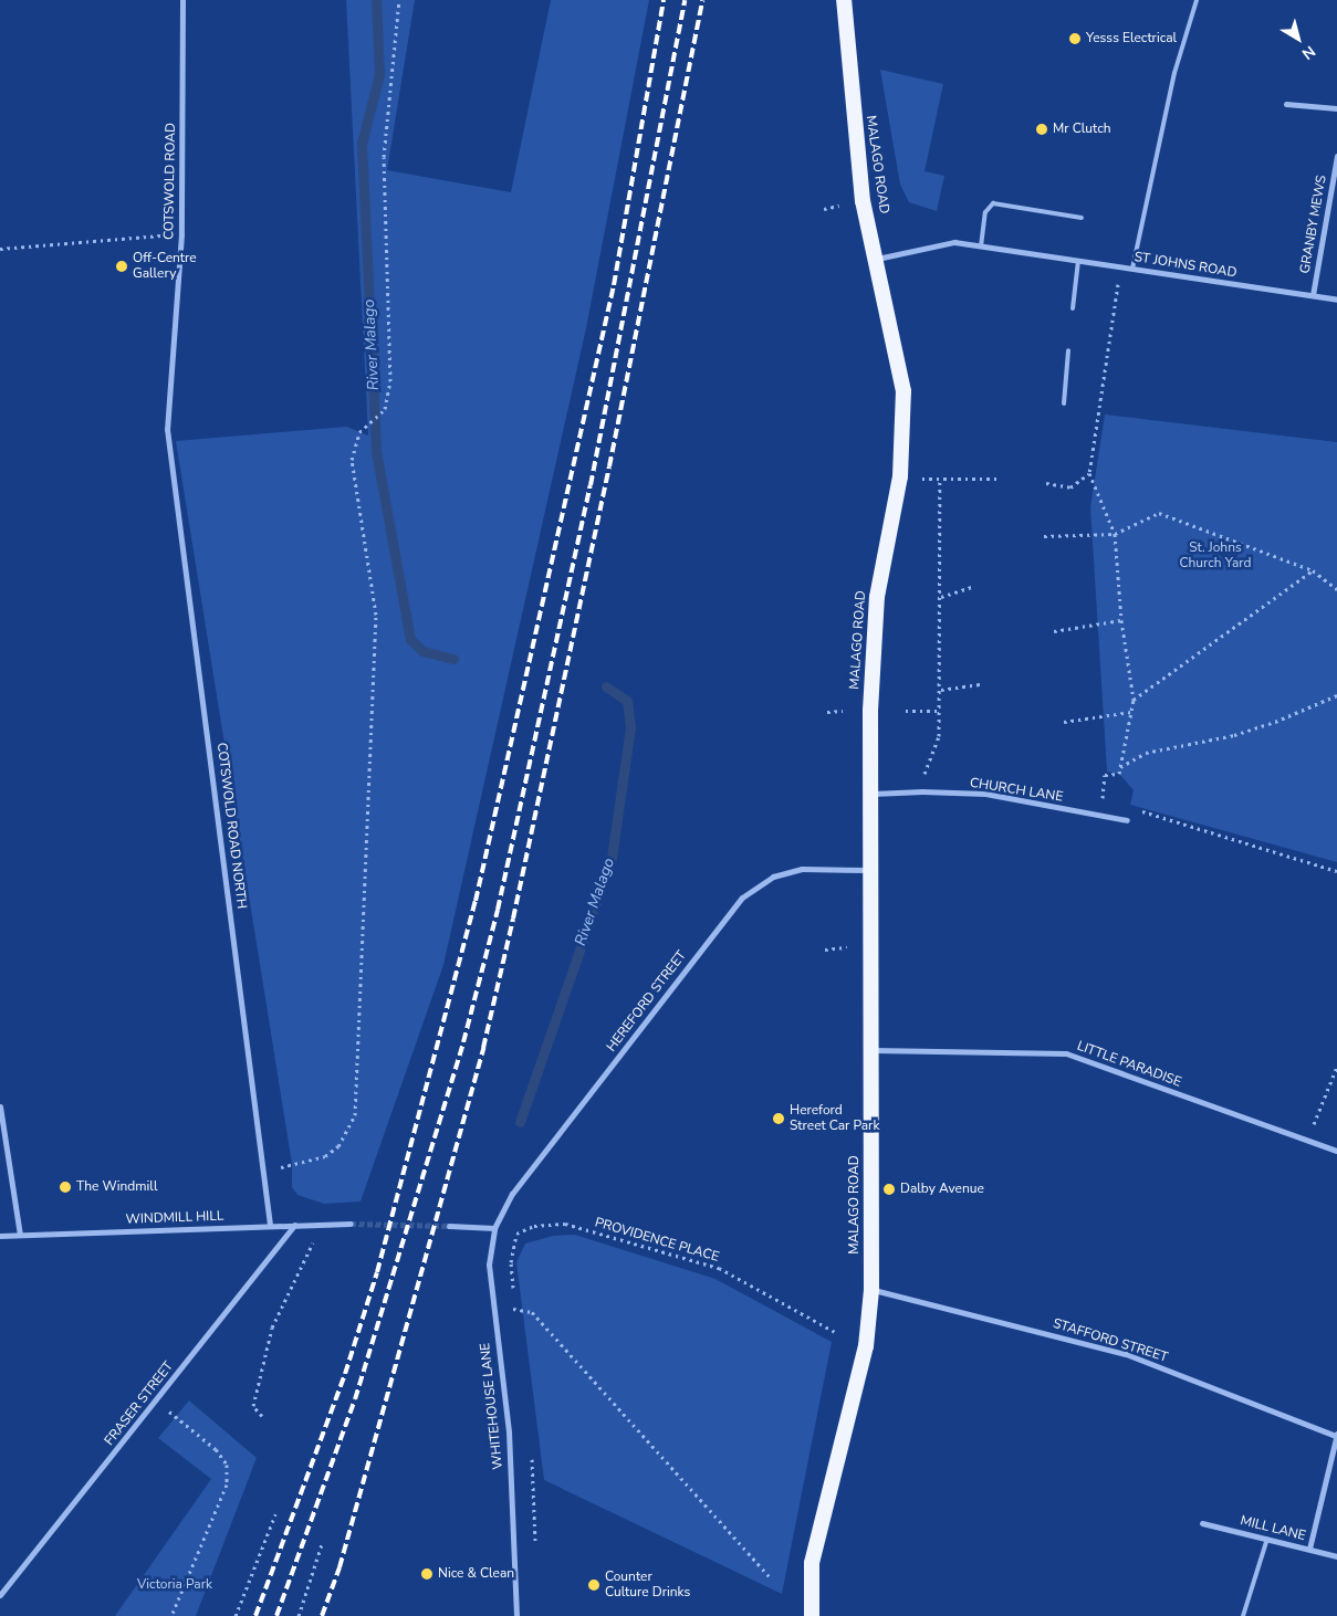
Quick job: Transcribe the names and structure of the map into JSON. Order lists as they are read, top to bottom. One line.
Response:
{"streets":{"highway":["MALAGO ROAD"],"street":["COTSWOLD ROAD","GRANBY MEWS","ST JOHNS ROAD","CHURCH LANE","COTSWOLD ROAD NORTH","HEREFORD STREET","LITTLE PARADISE","WINDMILL HILL","STAFFORD STREET","FRASER STREET","WHITEHOUSE LANE","MILL LANE"],"path":["PROVIDENCE PLACE"]},"crossings":[["MALAGO ROAD","ST JOHNS ROAD"],["MALAGO ROAD","CHURCH LANE"],["MALAGO ROAD","HEREFORD STREET"],["MALAGO ROAD","LITTLE PARADISE"],["MALAGO ROAD","STAFFORD STREET"],["COTSWOLD ROAD","COTSWOLD ROAD NORTH"],["GRANBY MEWS","ST JOHNS ROAD"],["COTSWOLD ROAD NORTH","WINDMILL HILL"],["HEREFORD STREET","PROVIDENCE PLACE"],["HEREFORD STREET","WHITEHOUSE LANE"],["WINDMILL HILL","FRASER STREET"],["PROVIDENCE PLACE","WHITEHOUSE LANE"]],"water":["River Malago"],"parks":["St. Johns Church Yard","Victoria Park"],"places":["Yesss Electrical","Mr Clutch","Off-Centre Gallery","Hereford Street Car Park","The Windmill","Dalby Avenue","Nice & Clean","Counter Culture Drinks"],"north":"bottom right"}
